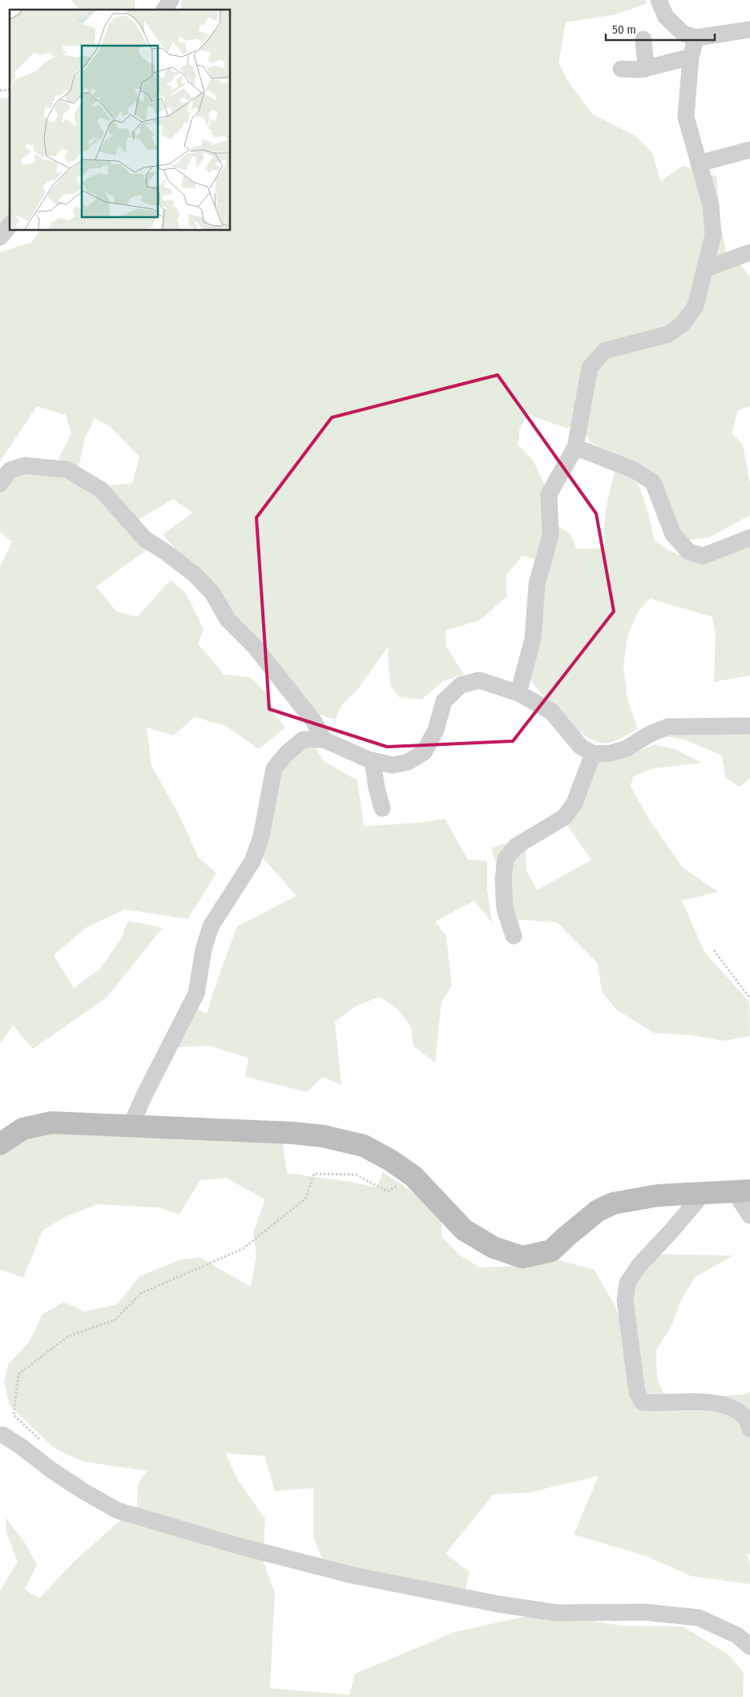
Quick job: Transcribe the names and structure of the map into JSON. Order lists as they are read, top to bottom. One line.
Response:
{"scale_bar":"50 m"}
